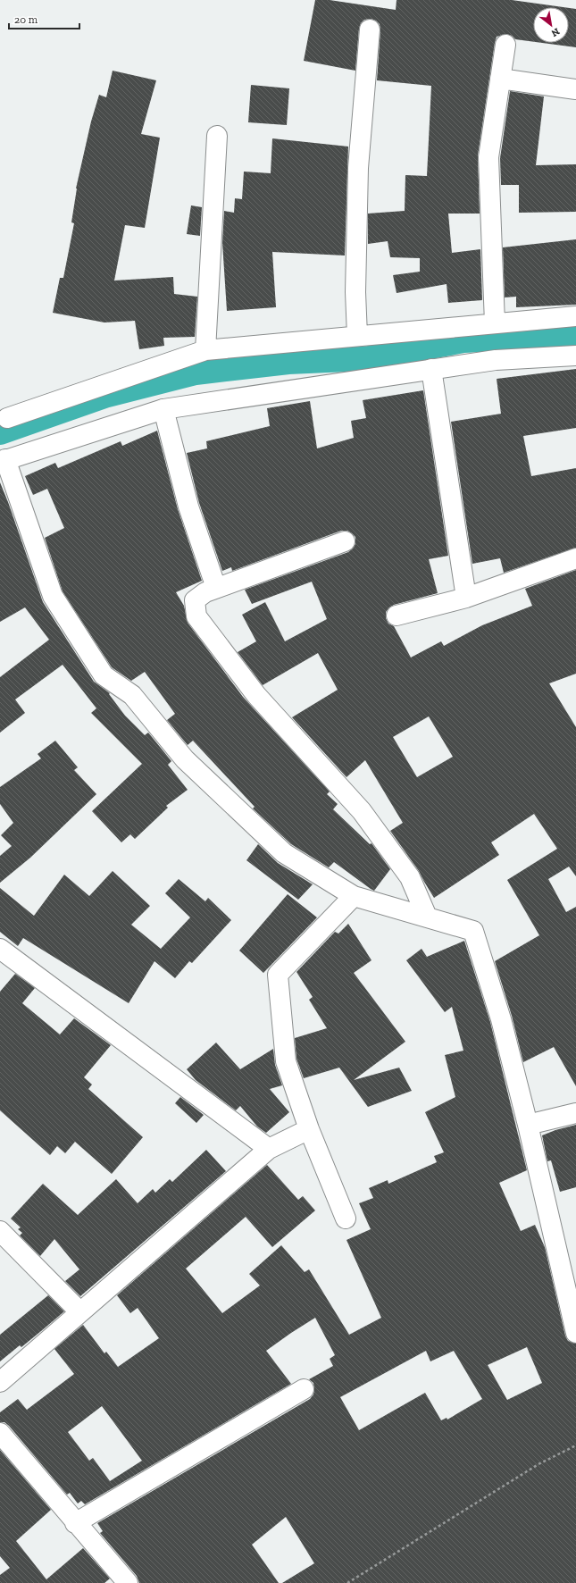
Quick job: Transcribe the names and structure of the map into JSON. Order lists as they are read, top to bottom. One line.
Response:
{"scale_bar":"20 m","north":"bottom right"}
